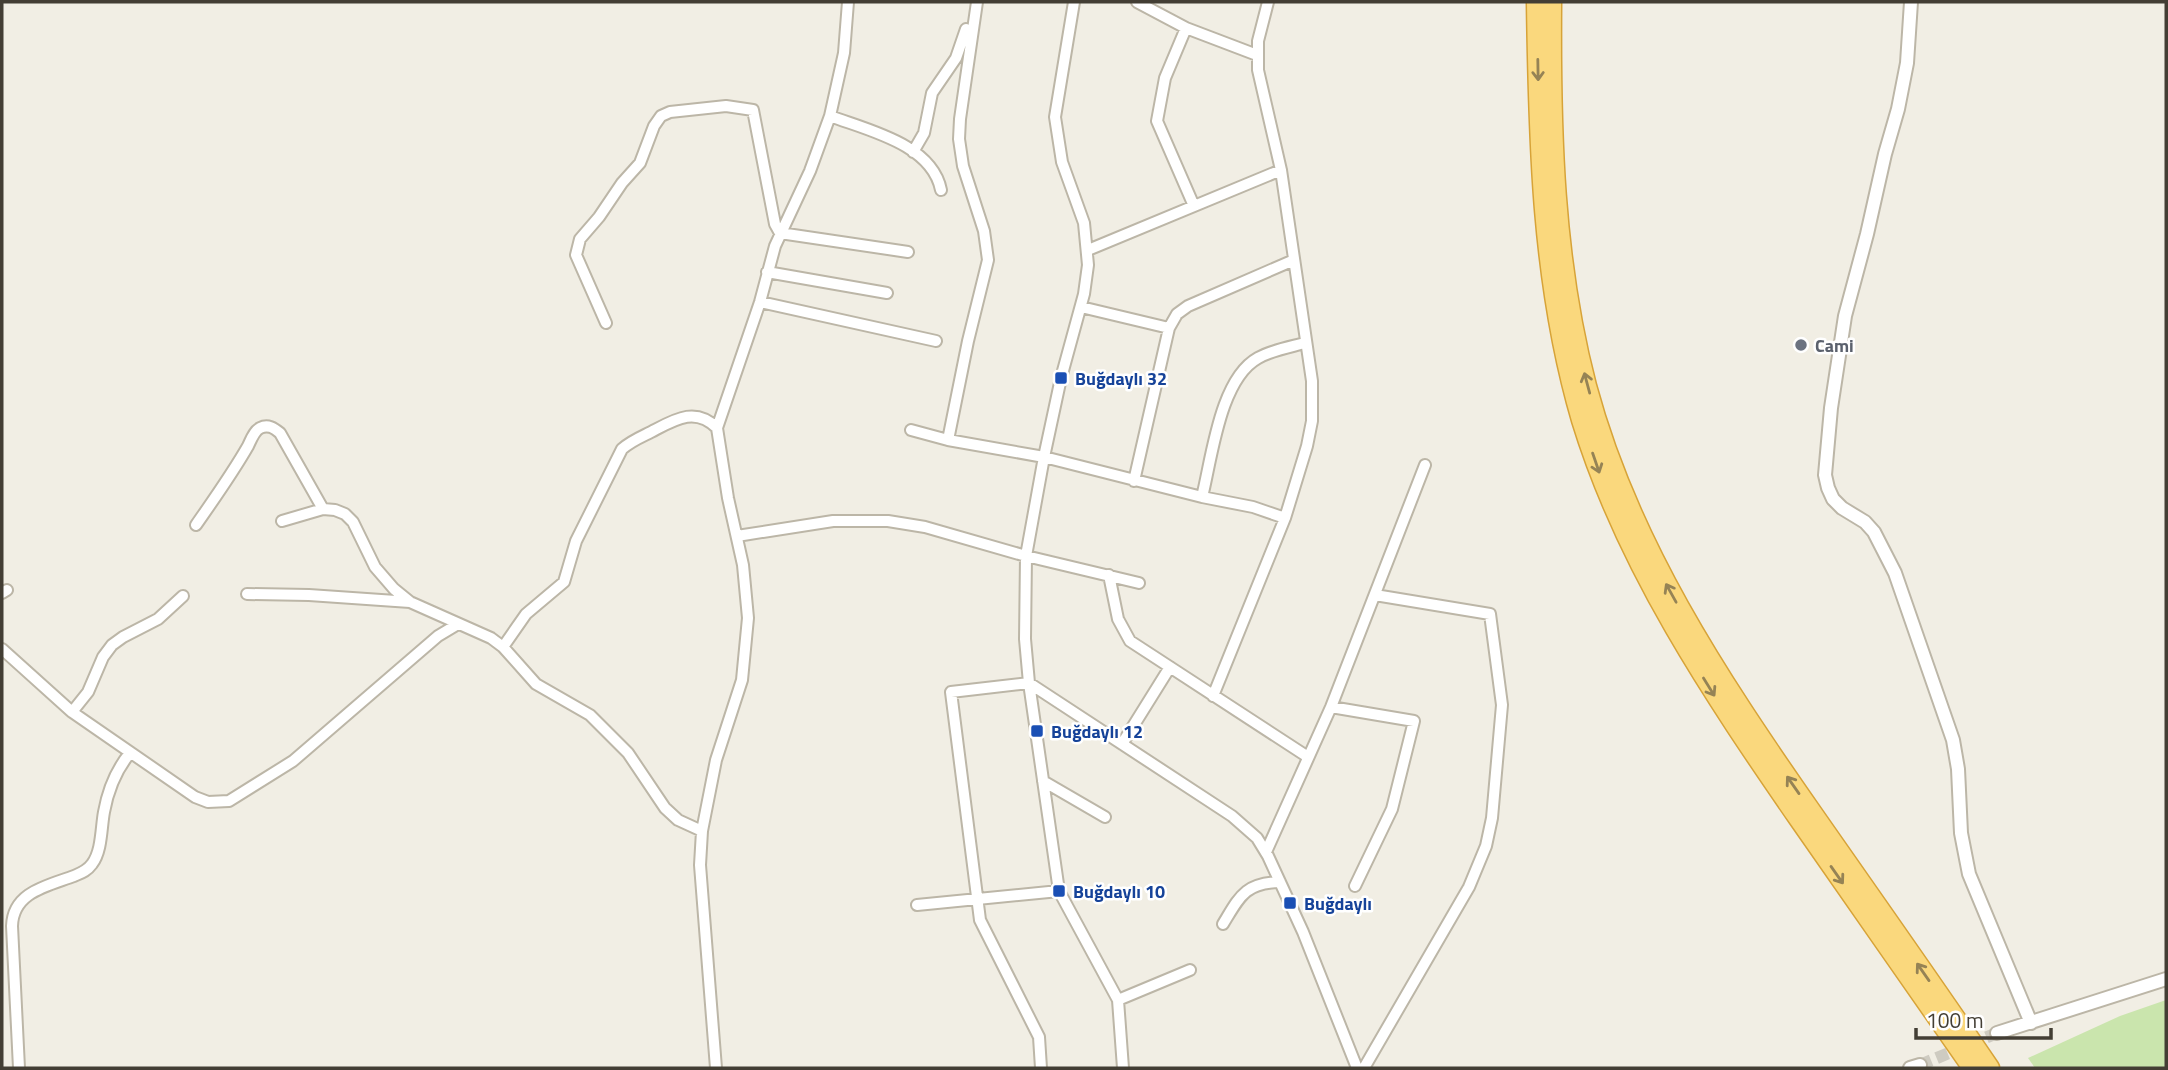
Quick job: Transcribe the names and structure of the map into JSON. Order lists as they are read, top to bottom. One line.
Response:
{"places":{"other":["Cami"],"transit":["Buğdaylı 32","Buğdaylı 12","Buğdaylı 10","Buğdaylı"]},"scale_bar":"100 m"}
